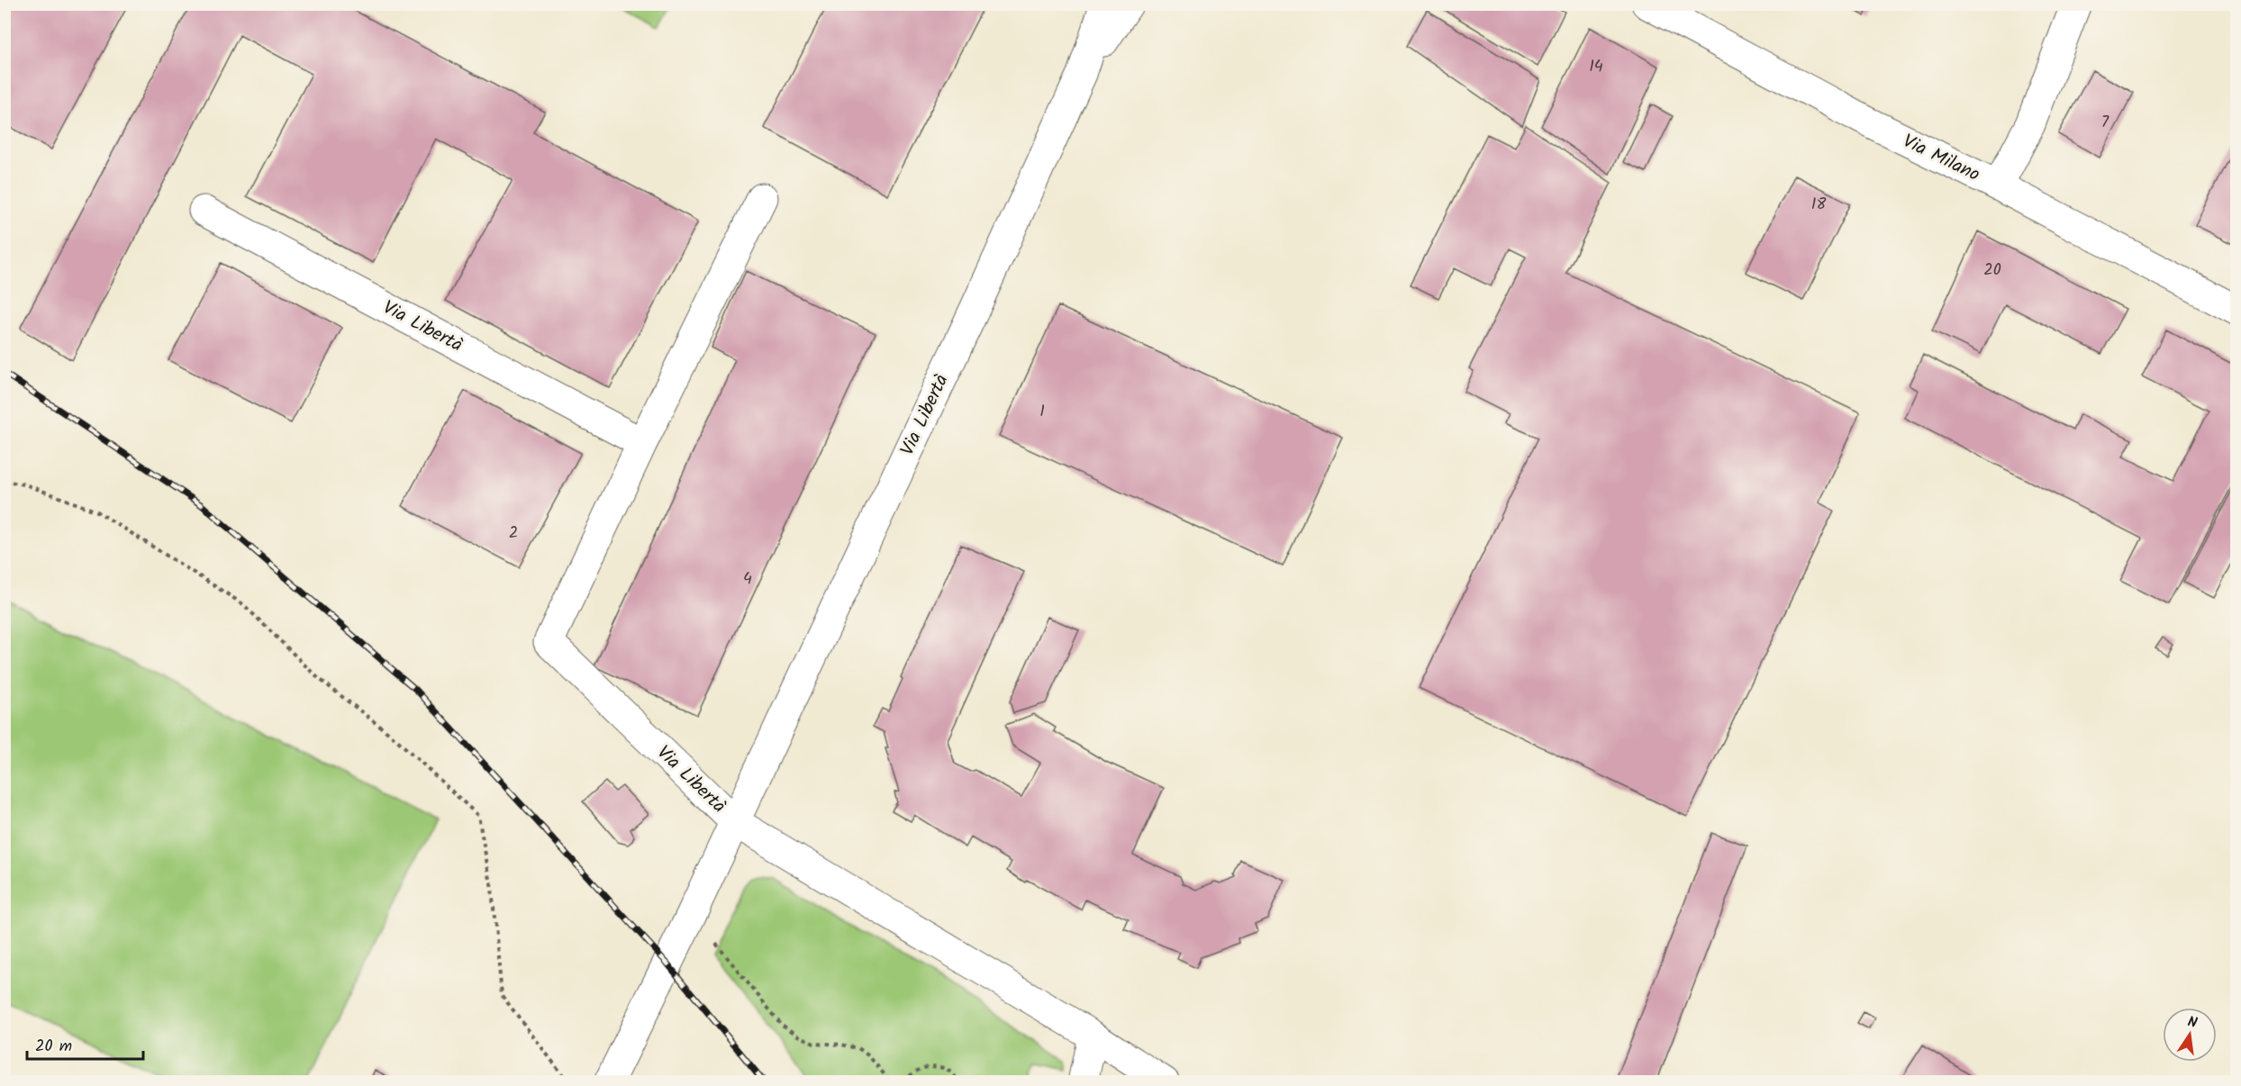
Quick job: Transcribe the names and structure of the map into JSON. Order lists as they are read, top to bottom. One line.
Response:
{"streets":{"street":["Via Milano","Via Libertà"]},"house_numbers":["14","7","18","20","1","2","4"],"scale_bar":"20 m","north":"top"}
